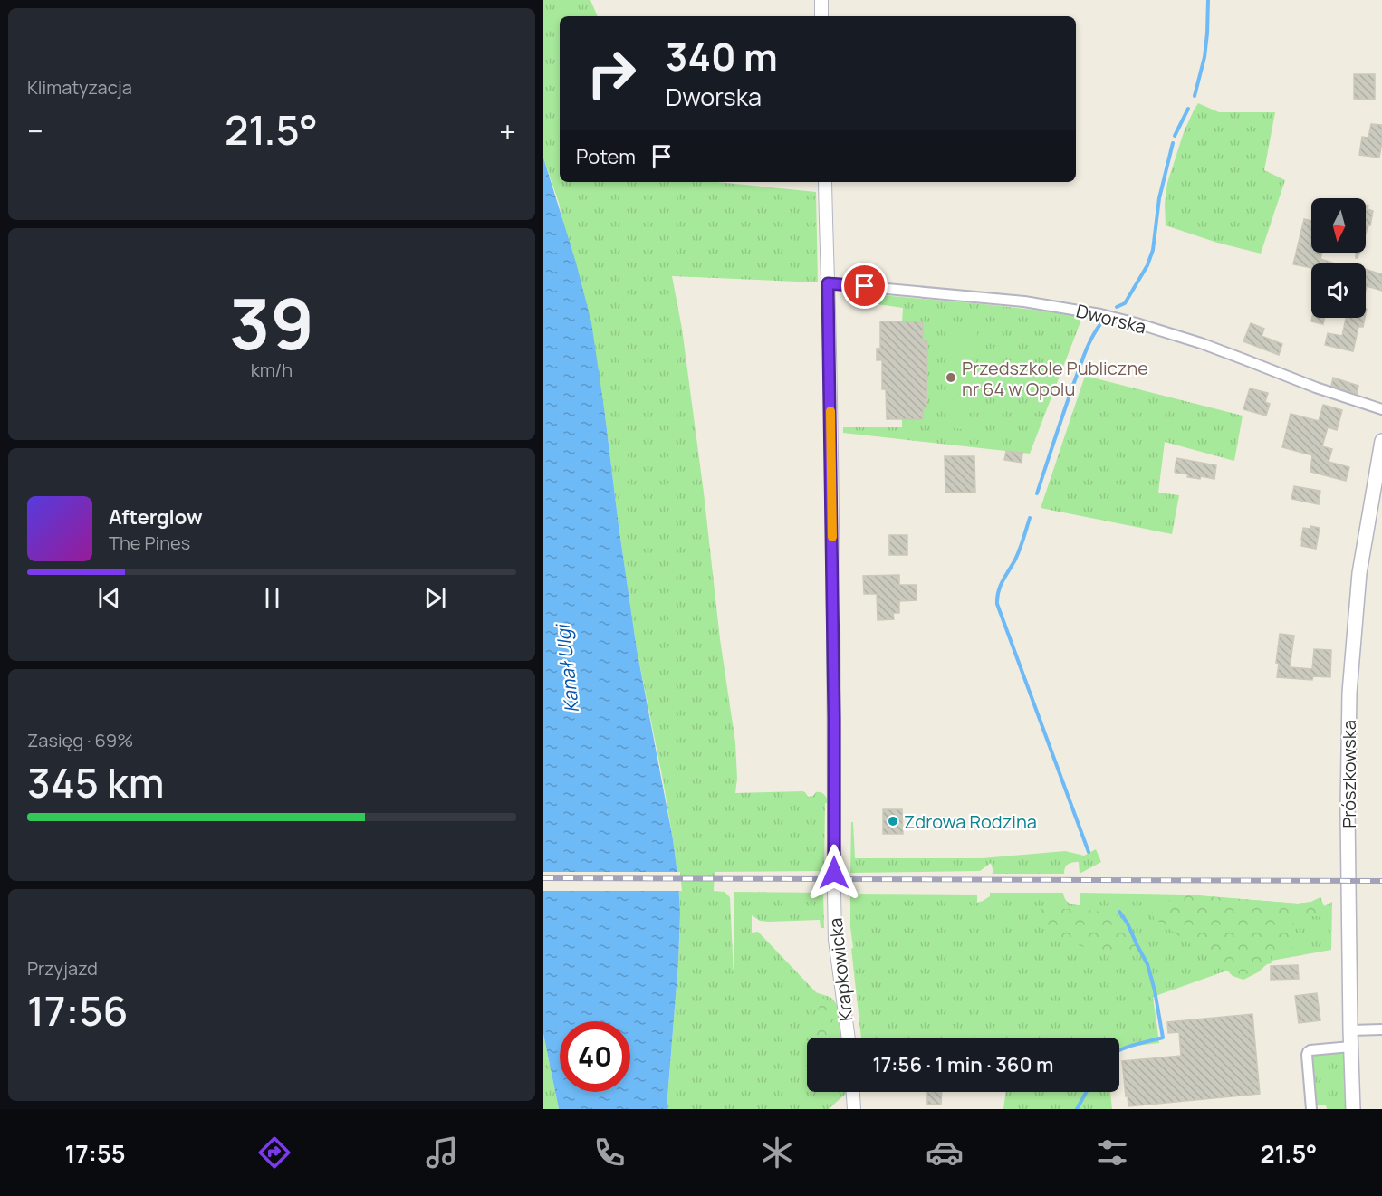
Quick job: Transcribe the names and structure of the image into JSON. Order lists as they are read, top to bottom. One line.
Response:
{"streets":{"main road":["Prószkowska"],"street":["Dworska","Krapkowicka"]},"water":["Kanał Ulgi"],"places":["Przedszkole Publiczne nr 64 w Opolu","Zdrowa Rodzina"],"north":"bottom","page":{"tile":["Klimatyzacja",["39","km/h"],["Zasięg · 69%","345 km"],["Przyjazd","17:56"]],"turn":["340 m","Dworska"],"heat":["−","21.5°","+"],"then":"Potem","song":["Afterglow","The Pines"],"limit":"40","trip":"17:56 · 1 min · 360 m","tabs":["17:55","21.5°"]}}
